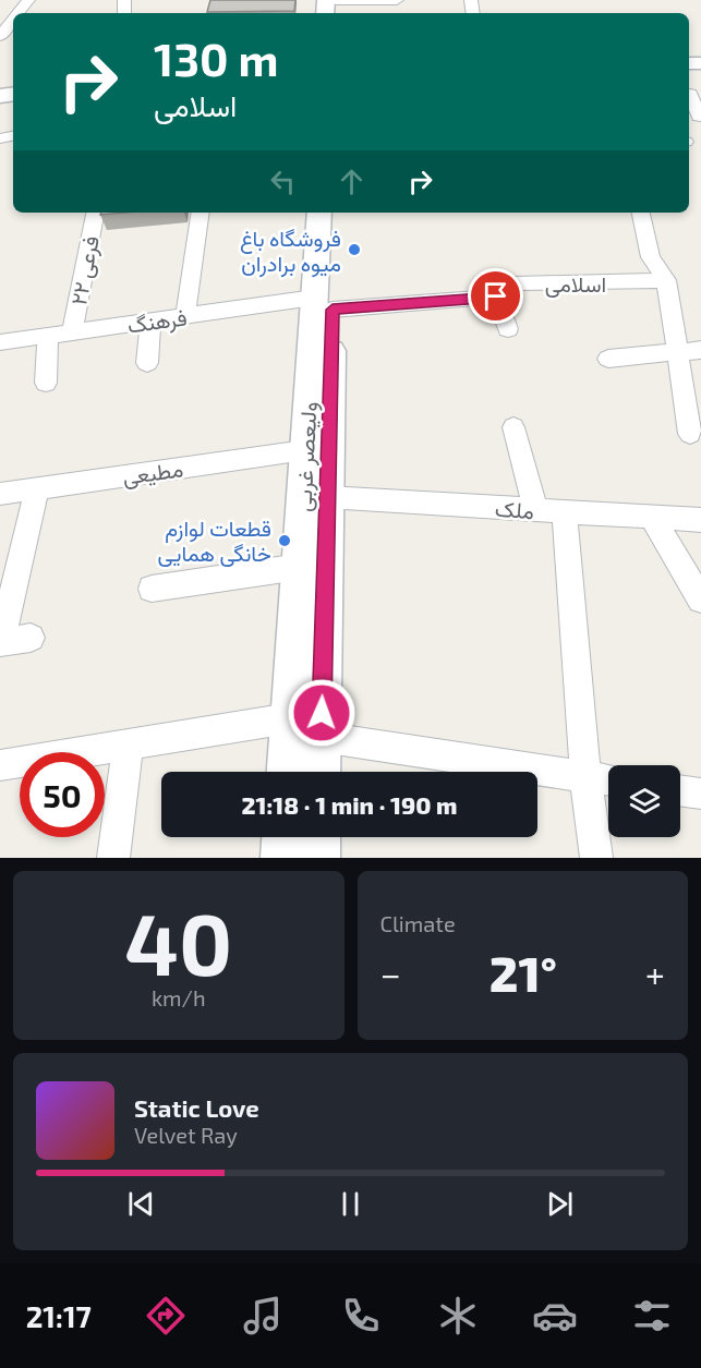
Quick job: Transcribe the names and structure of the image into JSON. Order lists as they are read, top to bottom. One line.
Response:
{"streets":{"main road":["ولیعصر غربی"],"street":["فرعی ۲۲","اسلامی","فرهنگ","مطیعی","ملک"]},"crossings":[["فرعی ۲۲","فرهنگ"],["اسلامی","فرهنگ"],["اسلامی","ولیعصر غربی"],["فرهنگ","ولیعصر غربی"],["ولیعصر غربی","مطیعی"],["ولیعصر غربی","ملک"]],"places":["فروشگاه باغ میوه برادران","قطعات لوازم خانگی همایی"],"page":{"turn":["130 m","اسلامی"],"limit":"50","trip":"21:18 · 1 min · 190 m","tile":[["40","km/h"],"Climate"],"heat":["−","21°","+"],"song":["Static Love","Velvet Ray"],"tabs":"21:17"}}
